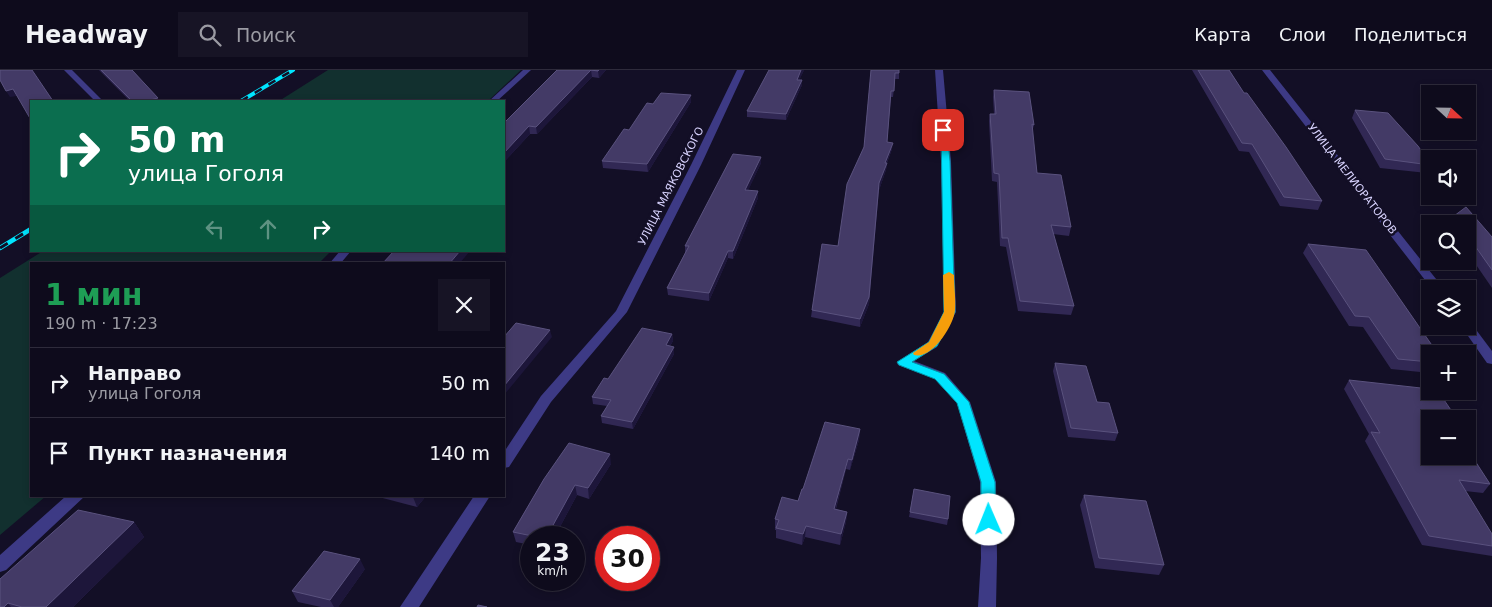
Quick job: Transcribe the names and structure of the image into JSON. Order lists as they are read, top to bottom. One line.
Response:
{"streets":{"street":["УЛИЦА МЕЛИОРАТОРОВ","УЛИЦА МАЯКОВСКОГО"]},"north":"right","page":{"header":"Headway","search":"Поиск","nav":["Карта","Слои","Поделиться"],"map_buttons":["+","−"],"turn":["50 m","улица Гоголя"],"heading":["1 мин","190 m · 17:23"],"list":[{"name":"Направо","note":"улица Гоголя","value":"50 m"},{"name":"Пункт назначения","value":"140 m"}],"speed":"23 km/h","limit":"30"}}
